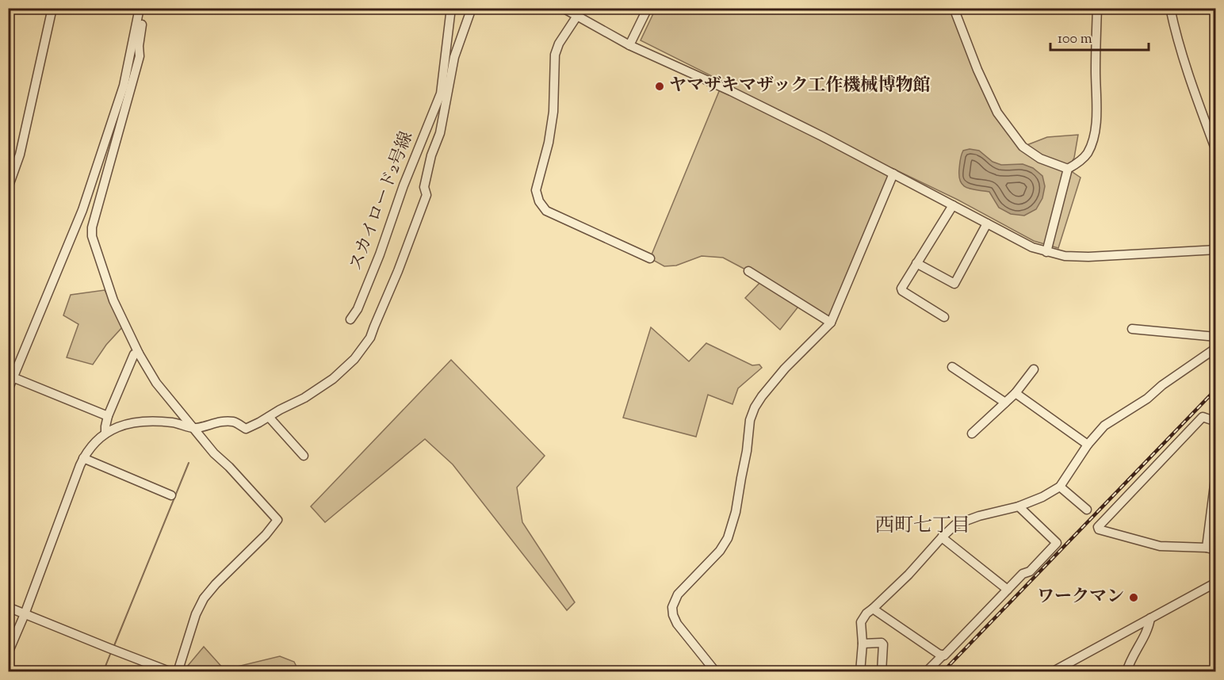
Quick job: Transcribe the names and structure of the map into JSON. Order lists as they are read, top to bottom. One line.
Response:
{"streets":{"street":["スカイロード2号線"]},"districts":["西町七丁目"],"places":["ヤマザキマザック工作機械博物館","ワークマン"],"scale_bar":"100 m"}
